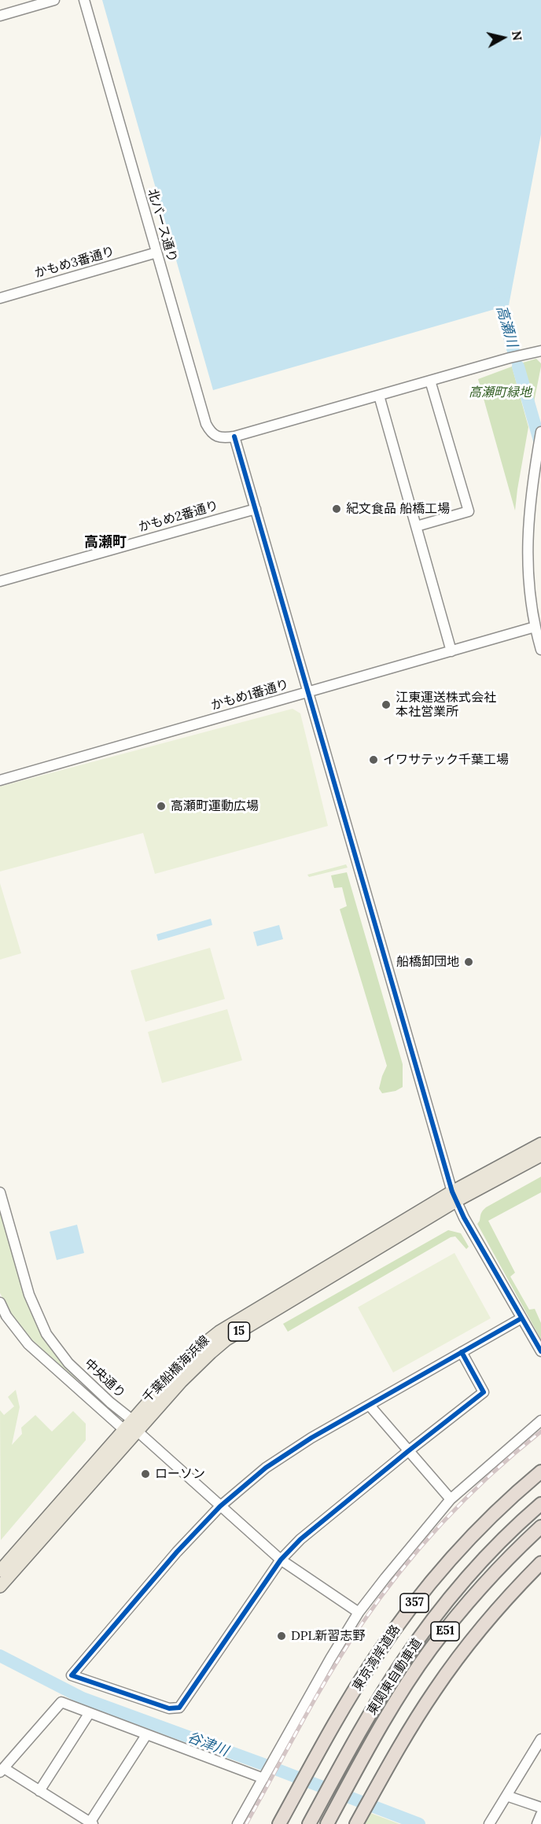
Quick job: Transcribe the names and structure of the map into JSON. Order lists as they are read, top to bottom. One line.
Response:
{"streets":{"highway":["357","E51","東京湾岸道路","東関東自動車道"],"main road":["15","千葉船橋海浜線"],"street":["北バース通り","かもめ3番通り","かもめ2番通り","かもめ1番通り","中央通り"]},"crossings":[["北バース通り","かもめ3番通り"],["千葉船橋海浜線","中央通り"]],"districts":["高瀬町"],"water":["高瀬川","谷津川"],"parks":["高瀬町緑地"],"places":["紀文食品 船橋工場","江東運送株式会社 本社営業所","イワサテック千葉工場","高瀬町運動広場","船橋卸団地","ローソン","DPL新習志野"],"north":"right"}
